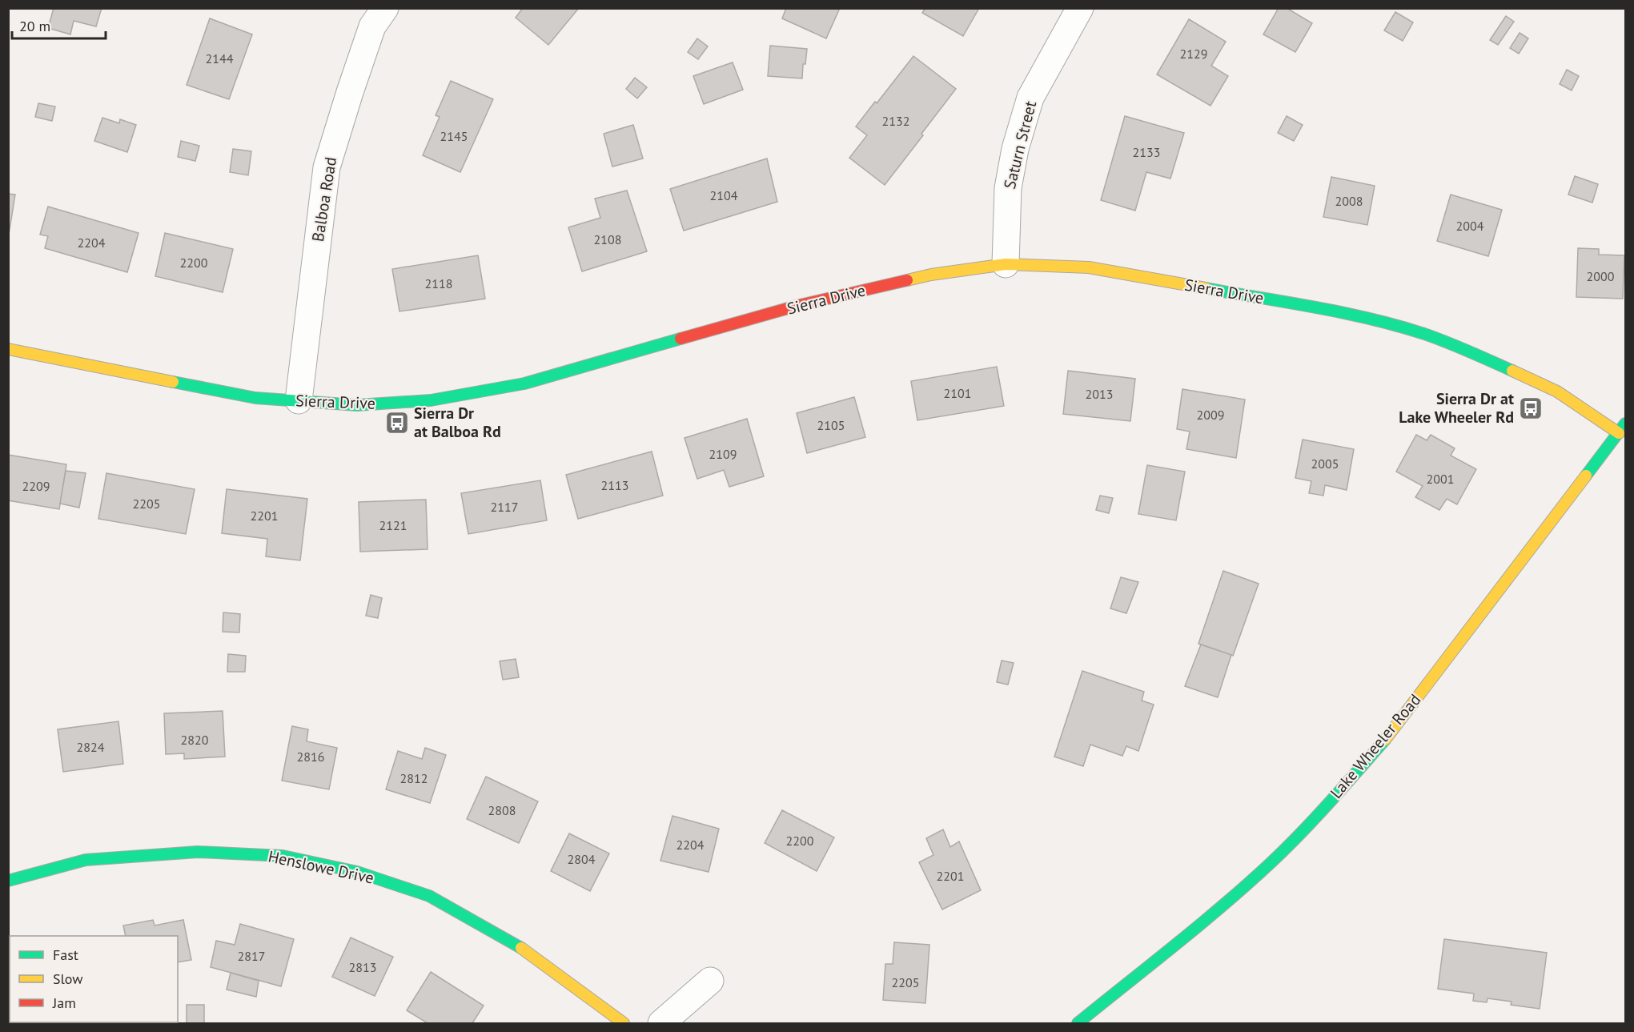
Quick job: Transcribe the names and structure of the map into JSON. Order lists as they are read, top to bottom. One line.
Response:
{"streets":{"street":["Saturn Street","Balboa Road","Sierra Drive","Lake Wheeler Road","Henslowe Drive"]},"crossings":[["Saturn Street","Sierra Drive"],["Balboa Road","Sierra Drive"],["Sierra Drive","Lake Wheeler Road"]],"places":{"bus stop":["Sierra Dr at Lake Wheeler Rd","Sierra Dr at Balboa Rd"]},"house_numbers":["2129","2144","2132","2145","2133","2104","2008","2004","2108","2204","2200","2000","2118","2101","2013","2009","2105","2109","2005","2001","2113","2209","2205","2117","2201","2121","2820","2824","2816","2812","2808","2200","2204","2804","2201","2817","2813","2205"],"legend":["Fast","Slow","Jam"],"scale_bar":"20 m"}
